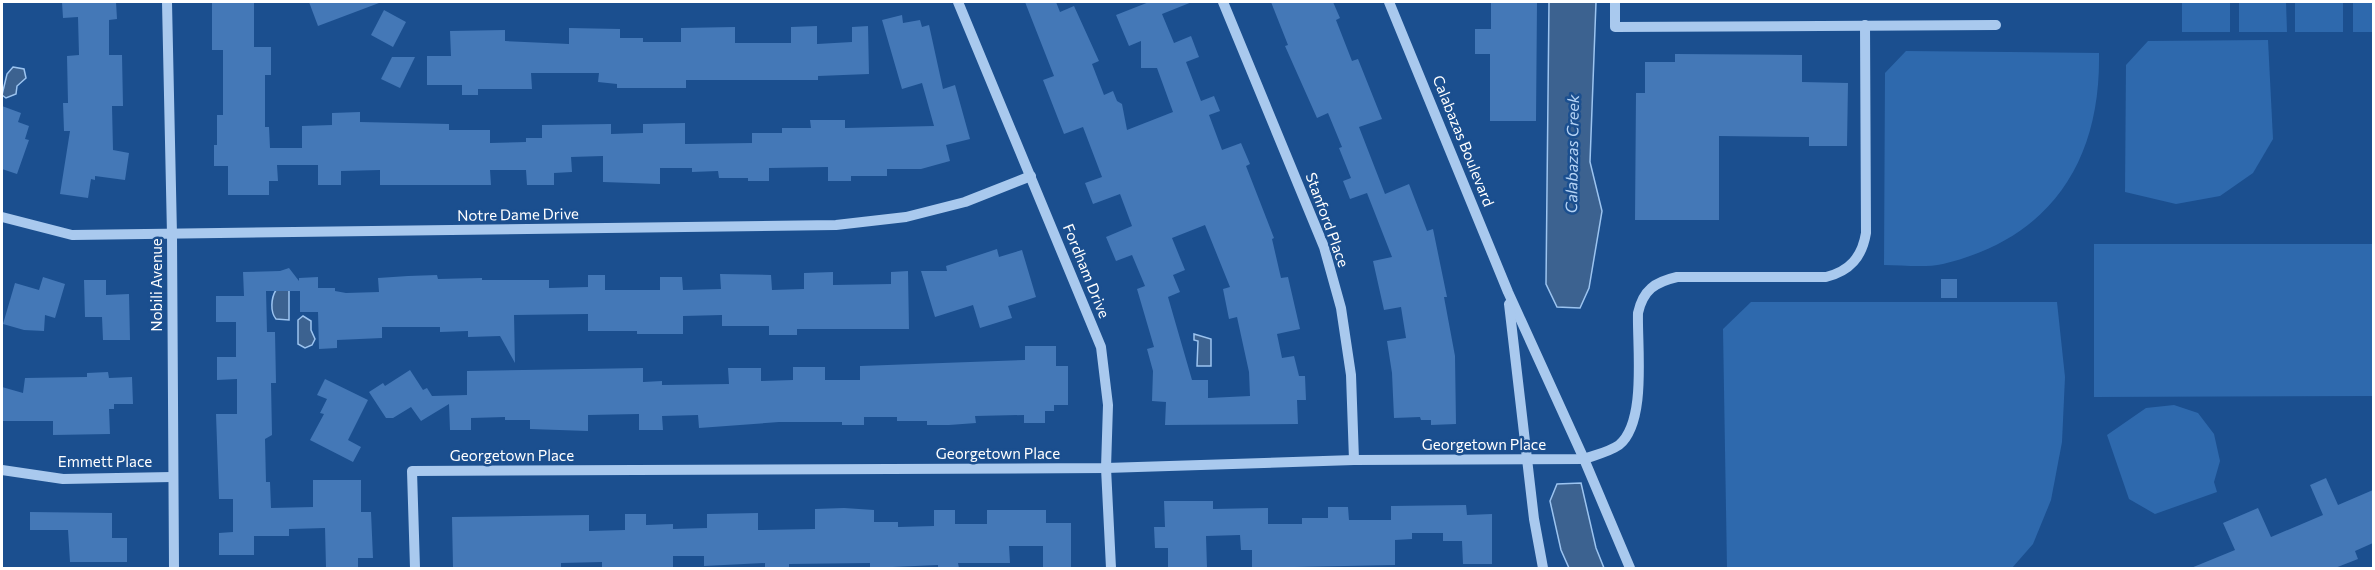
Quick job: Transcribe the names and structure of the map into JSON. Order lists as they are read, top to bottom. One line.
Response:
{"streets":{"street":["Calabazas Boulevard","Notre Dame Drive","Stanford Place","Fordham Drive","Nobili Avenue","Georgetown Place","Emmett Place"]},"crossings":[["Calabazas Boulevard","Georgetown Place"],["Notre Dame Drive","Fordham Drive"],["Notre Dame Drive","Nobili Avenue"],["Stanford Place","Georgetown Place"],["Fordham Drive","Georgetown Place"],["Nobili Avenue","Emmett Place"]],"water":["Calabazas Creek"]}
